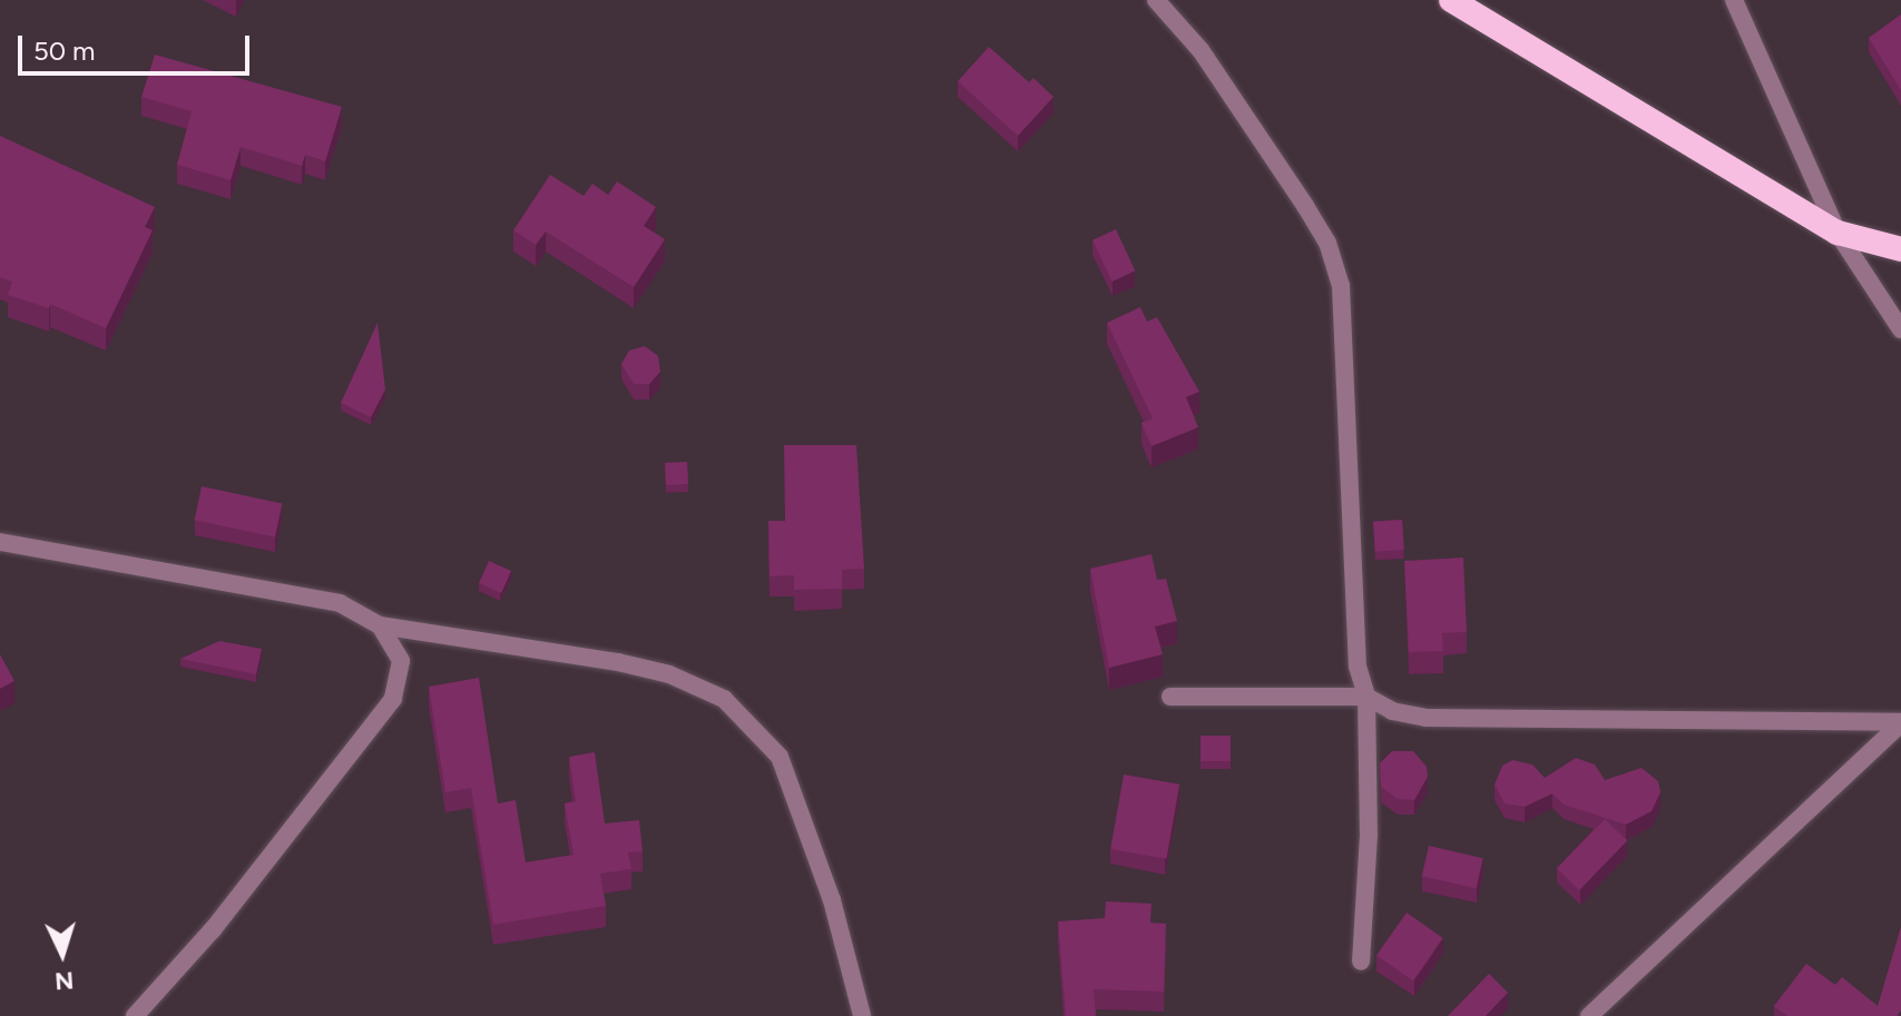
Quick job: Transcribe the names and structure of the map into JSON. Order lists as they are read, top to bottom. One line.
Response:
{"scale_bar":"50 m","north":"bottom"}
